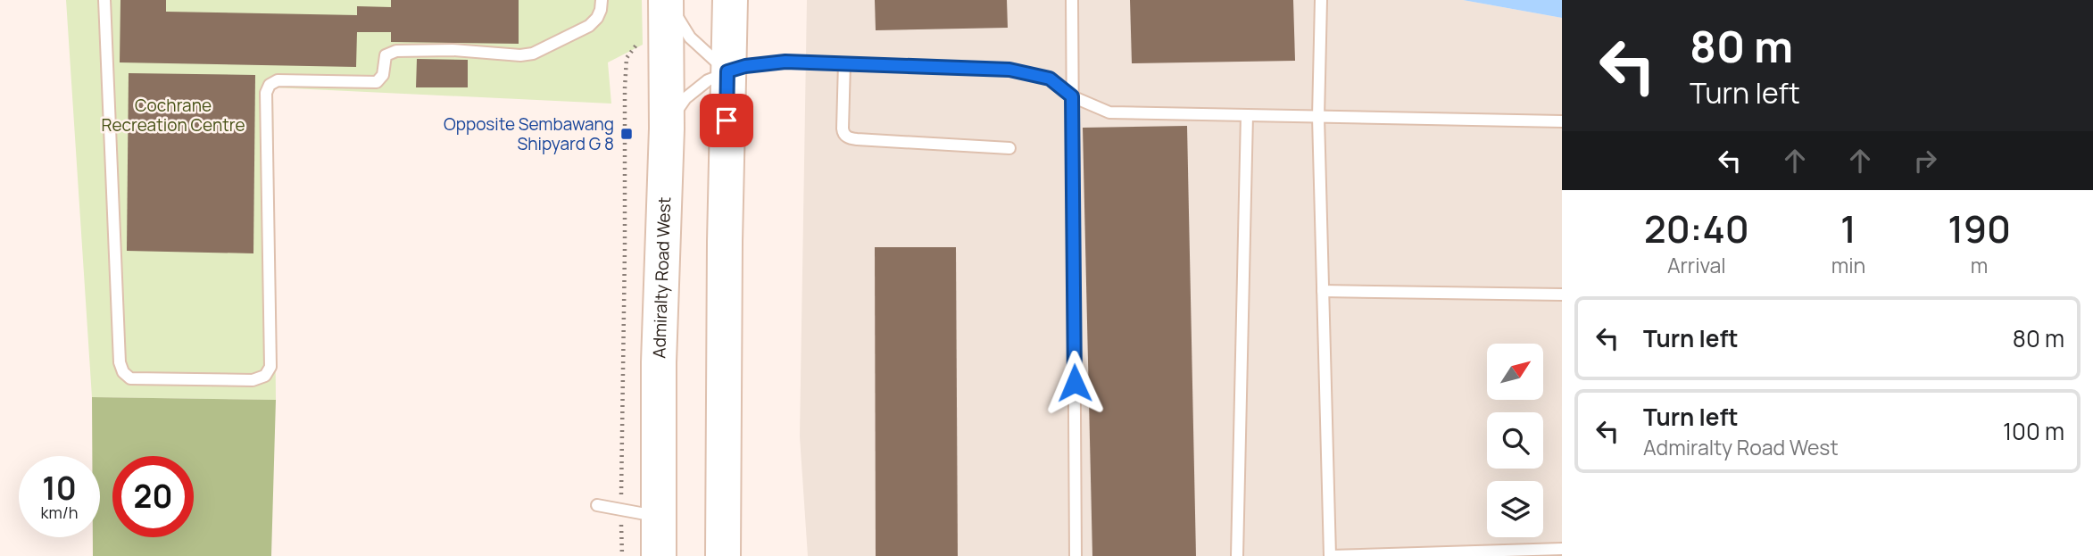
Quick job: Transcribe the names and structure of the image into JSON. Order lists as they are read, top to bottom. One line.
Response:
{"streets":{"main road":["Admiralty Road West"]},"parks":["Cochrane Recreation Centre"],"places":{"transit":["Opposite Sembawang Shipyard G 8"]},"north":"top right","page":{"turn":["80 m","Turn left"],"eta":["20:40","Arrival","1","min","190","m"],"list":[{"name":"Turn left","value":"80 m"},{"name":"Turn left","note":"Admiralty Road West","value":"100 m"}],"speed":"10 km/h","limit":"20"}}
